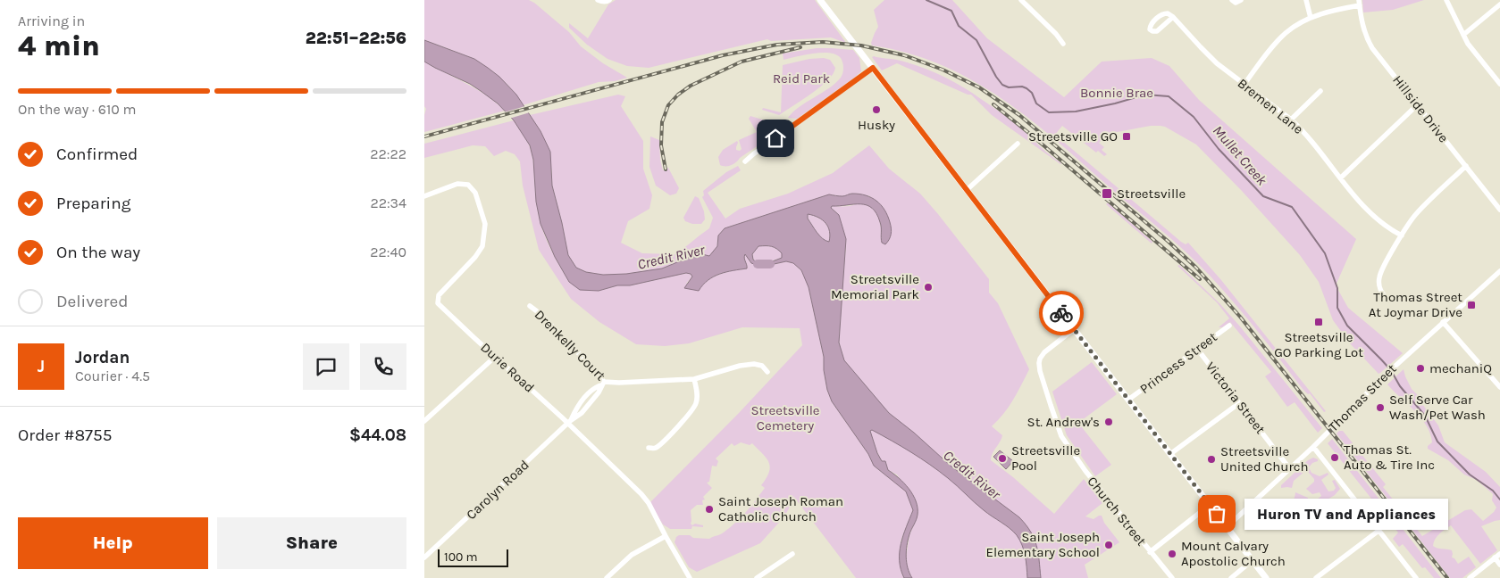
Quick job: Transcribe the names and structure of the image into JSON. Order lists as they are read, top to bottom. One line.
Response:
{"streets":{"street":["Bremen Lane","Hillside Drive","Drenkelly Court","Princess Street","Durie Road","Victoria Street","Thomas Street","Carolyn Road","Church Street"]},"crossings":[["Drenkelly Court","Carolyn Road"],["Princess Street","Victoria Street"],["Durie Road","Carolyn Road"],["Victoria Street","Thomas Street"]],"water":["Mullet Creek","Credit River"],"parks":["Reid Park","Bonnie Brae","Streetsville Cemetery"],"places":{"other":["Husky","Streetsville Memorial Park","mechaniQ","Self Serve Car Wash/Pet Wash","St. Andrew's","Thomas St. Auto & Tire Inc","Streetsville Pool","Streetsville United Church","Saint Joseph Roman Catholic Church","Huron TV and Appliances","Saint Joseph Elementary School","Mount Calvary Apostolic Church"],"transit":["Streetsville GO","Streetsville","Thomas Street At Joymar Drive","Streetsville GO Parking Lot"]},"scale_bar":"100 m","page":{"heading":["4 min","Arriving in","22:51–22:56"],"panel":["Jordan","Courier · 4.5","Order #8755","$44.08"],"bar":"On the way · 610 m","list":[["Confirmed","22:22"],["Preparing","22:34"],["On the way","22:40"],"Delivered"],"round":"J","bubble":"Huron TV and Appliances","buttons":["Help","Share"],"scale":"100 m"}}
